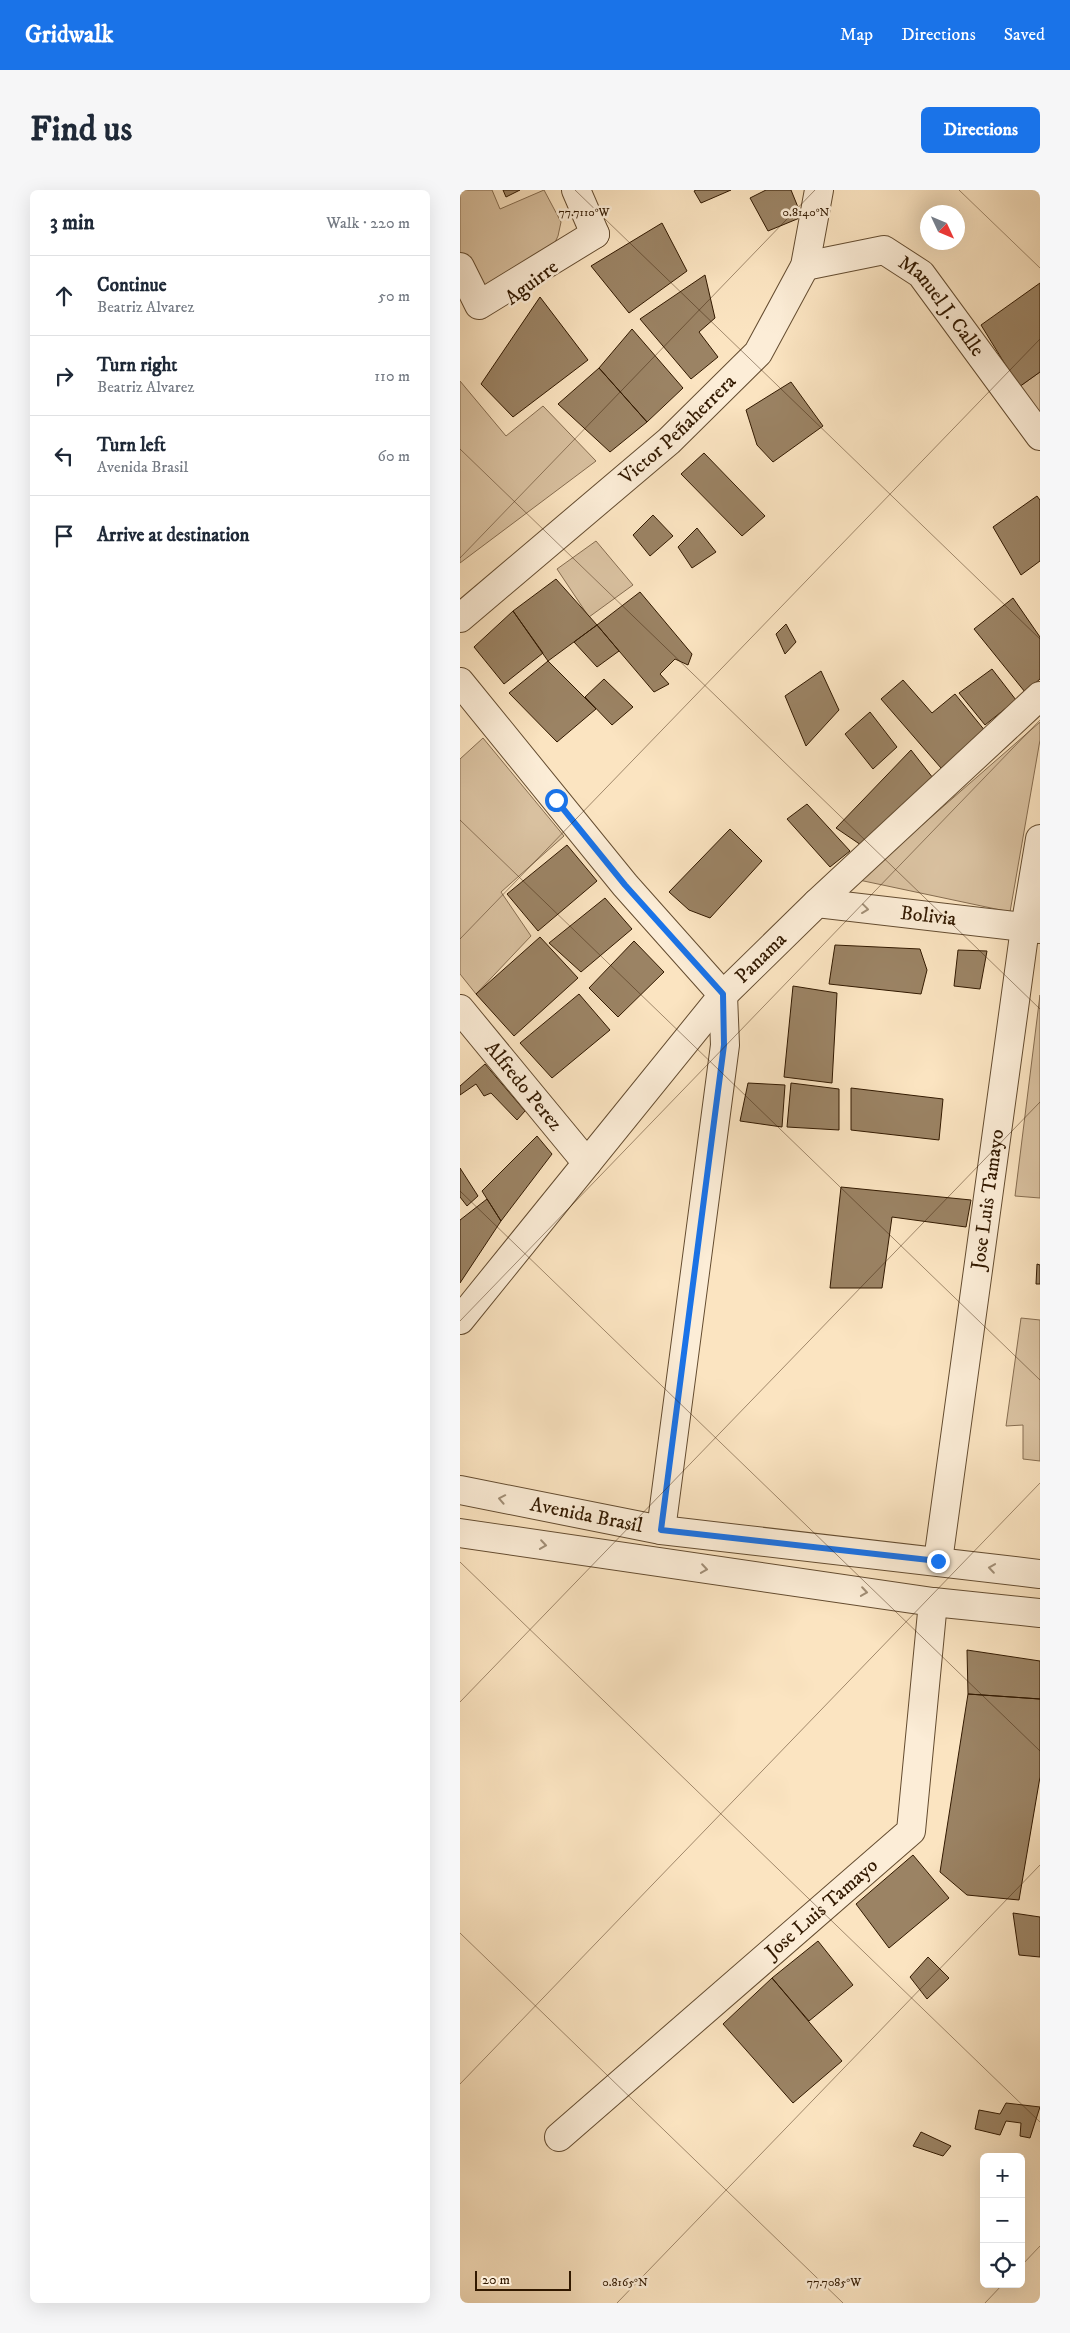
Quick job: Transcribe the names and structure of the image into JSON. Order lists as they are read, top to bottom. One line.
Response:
{"streets":{"street":["Aguirre","Manuel J. Calle","Victor Peñaherrera","Bolivia","Panama","Alfredo Perez","Jose Luis Tamayo","Avenida Brasil"]},"crossings":[["Manuel J. Calle","Victor Peñaherrera"],["Bolivia","Panama"],["Bolivia","Jose Luis Tamayo"],["Panama","Alfredo Perez"],["Jose Luis Tamayo","Avenida Brasil"]],"one_way":["Bolivia"],"scale_bar":"20 m","north":"bottom right","page":{"header":"Gridwalk","nav":["Map","Directions","Saved"],"buttons":"Directions","title":"Find us","heading":["3 min","Walk · 220 m"],"list":[["Continue","Beatriz Alvarez","50 m"],["Turn right","Beatriz Alvarez","110 m"],["Turn left","Avenida Brasil","60 m"],"Arrive at destination"],"map_buttons":["+","−"],"scale":"20 m"},"coordinates":["77.7110°W","0.8140°N","0.8165°N","77.7085°W"]}
